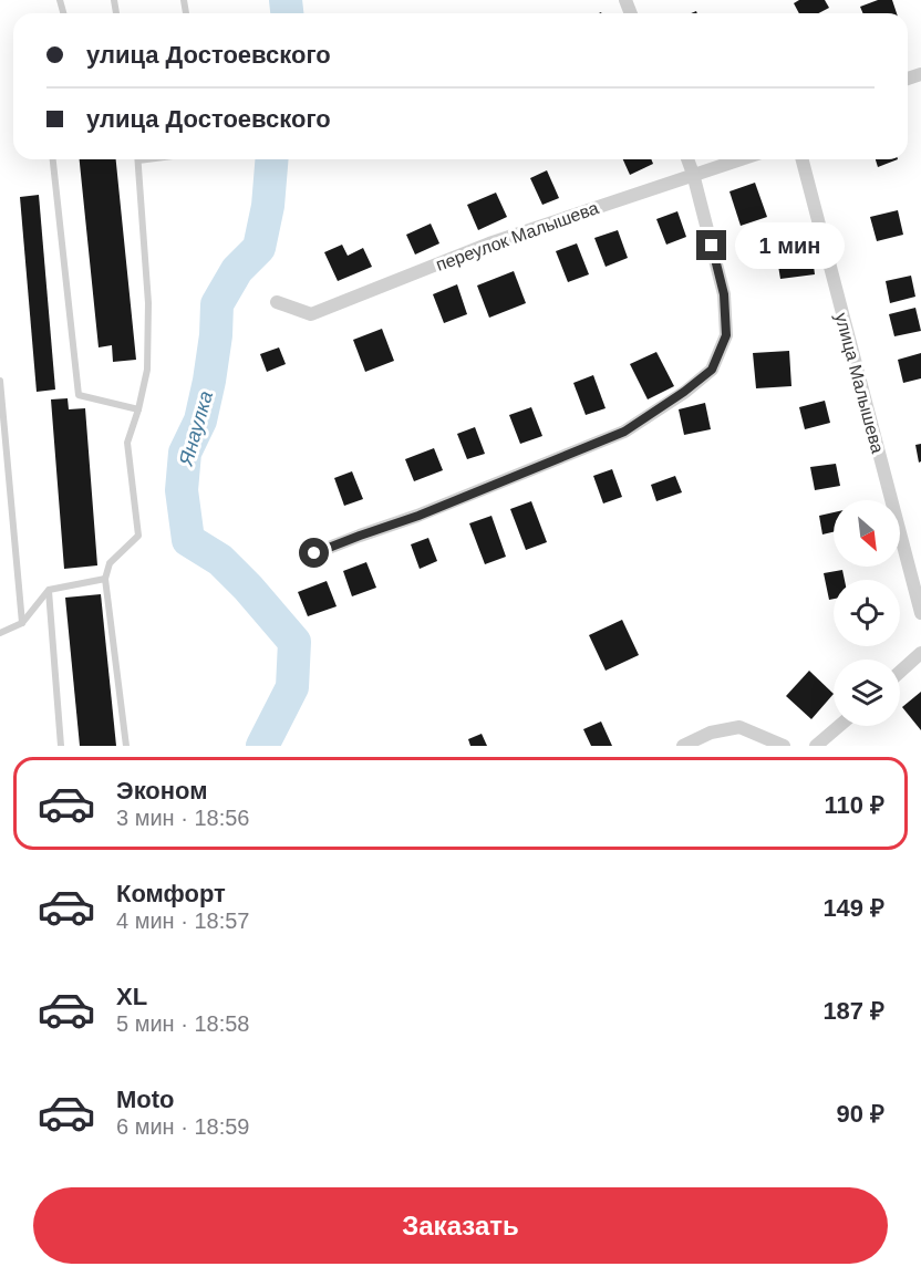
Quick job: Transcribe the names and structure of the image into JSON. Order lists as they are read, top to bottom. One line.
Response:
{"streets":{"street":["переулок Малышева","улица Малышева"]},"water":["Янаулка"],"north":"bottom right","page":{"banner":["улица Достоевского","улица Достоевского"],"bubble":"1 мин","list":[{"name":"Эконом","note":"3 мин · 18:56","value":"110 ₽"},{"name":"Комфорт","note":"4 мин · 18:57","value":"149 ₽"},{"name":"XL","note":"5 мин · 18:58","value":"187 ₽"},{"name":"Moto","note":"6 мин · 18:59","value":"90 ₽"}],"buttons":"Заказать"}}
